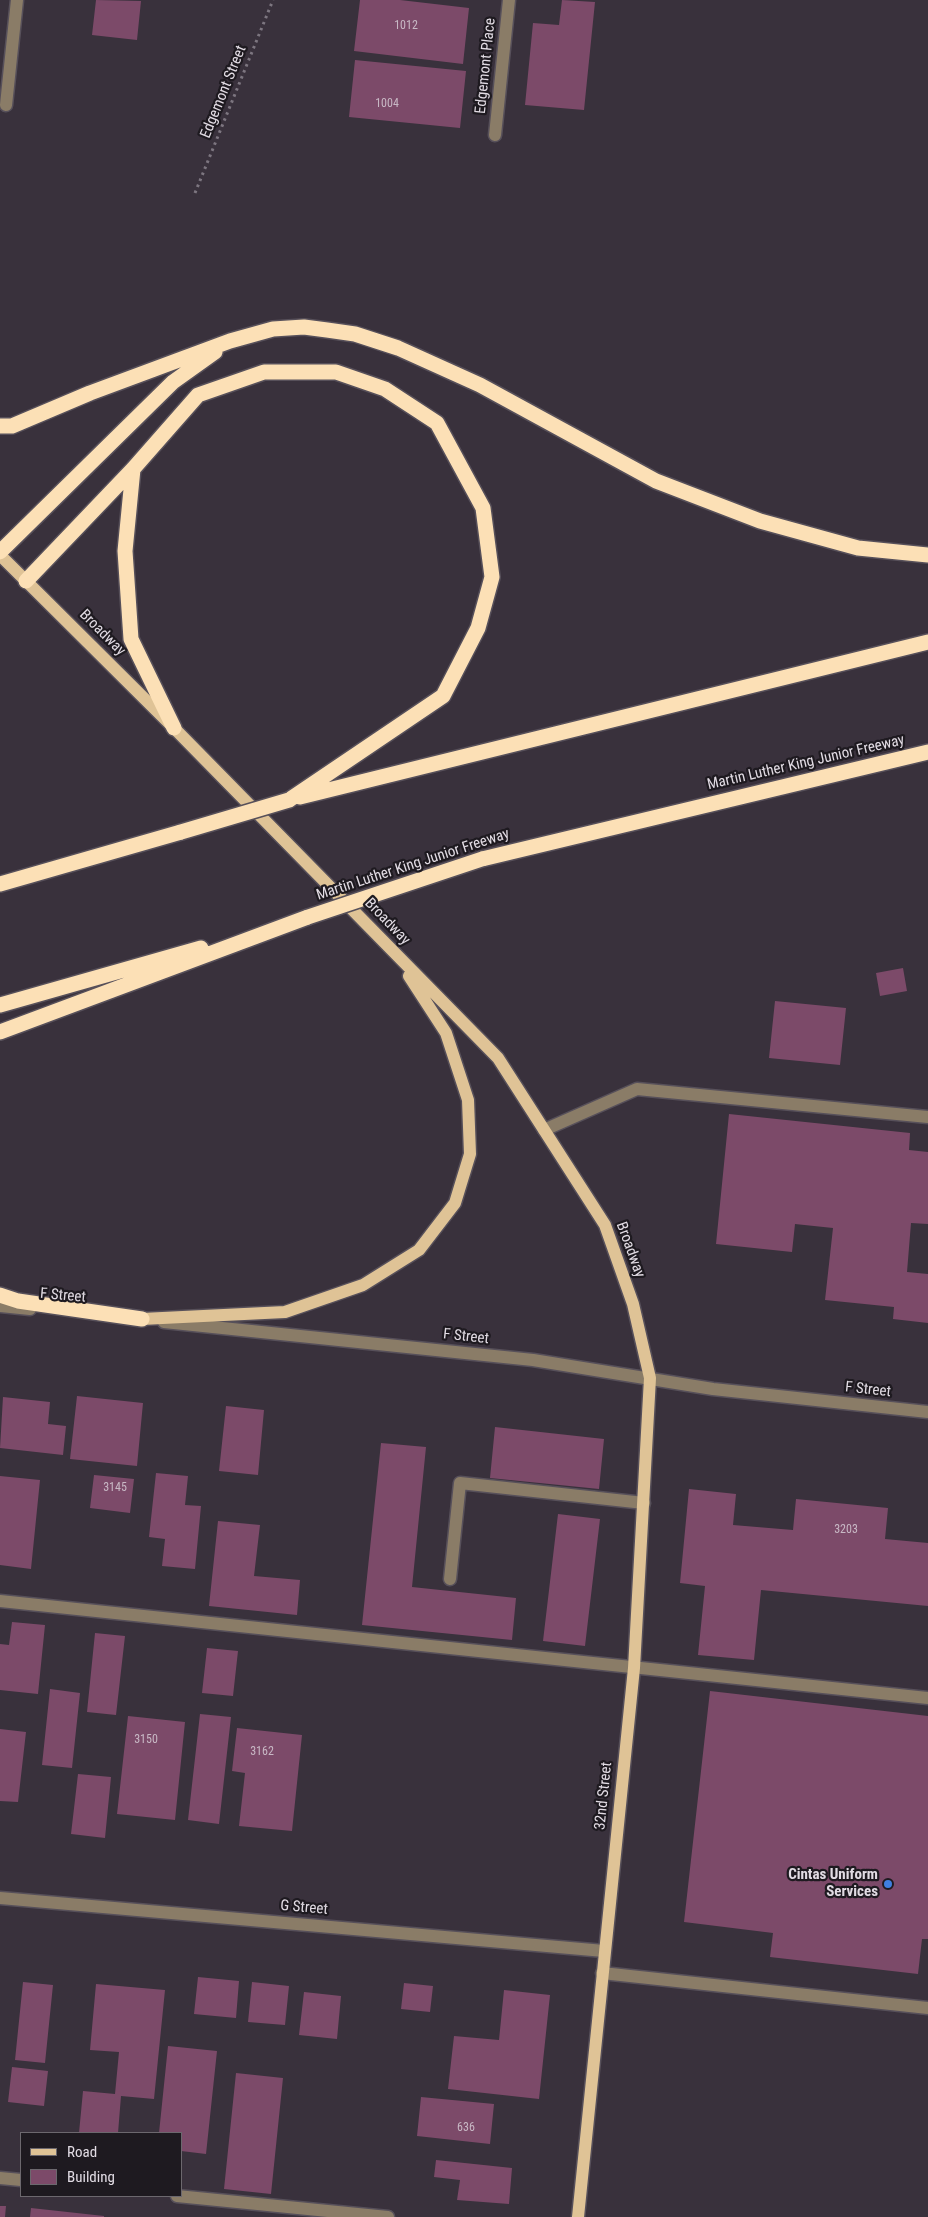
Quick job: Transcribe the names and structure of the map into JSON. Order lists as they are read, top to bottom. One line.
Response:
{"streets":{"highway":["Martin Luther King Junior Freeway"],"main road":["Broadway","32nd Street"],"street":["Edgemont Place","F Street","G Street"],"path":["Edgemont Street"]},"crossings":[["Broadway","F Street"],["Broadway","32nd Street"],["F Street","32nd Street"],["32nd Street","G Street"]],"places":["Cintas Uniform Services"],"house_numbers":["1012","1004","3145","3203","3150","3162","636"],"legend":["Road","Building"]}
